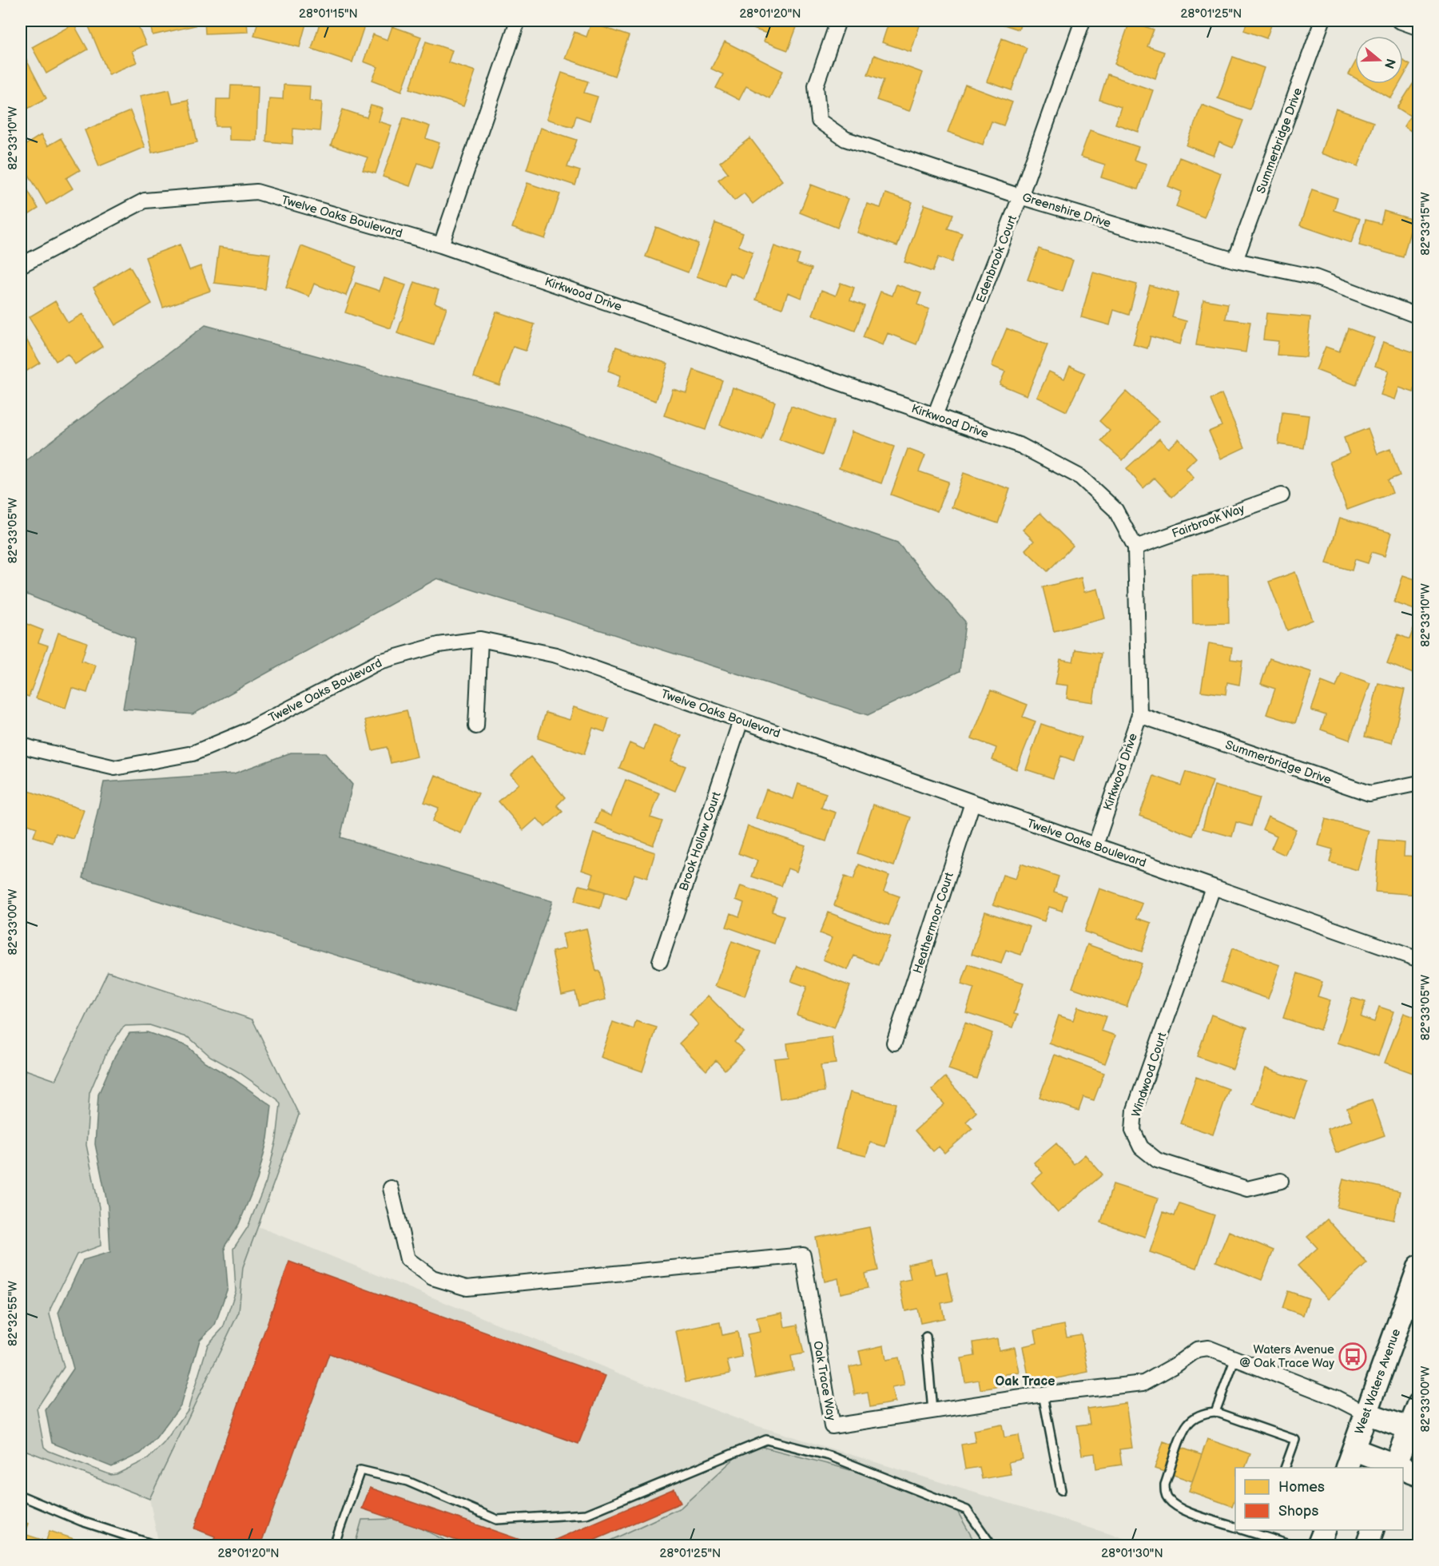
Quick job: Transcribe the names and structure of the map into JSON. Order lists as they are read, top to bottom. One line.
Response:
{"streets":{"main road":["West Waters Avenue"],"street":["Summerbridge Drive","Greenshire Drive","Twelve Oaks Boulevard","Edenbrook Court","Kirkwood Drive","Fairbrook Way","Brook Hollow Court","Heathermoor Court","Windwood Court","Oak Trace Way"]},"crossings":[["Summerbridge Drive","Greenshire Drive"],["Summerbridge Drive","Kirkwood Drive"],["Greenshire Drive","Edenbrook Court"],["Twelve Oaks Boulevard","Kirkwood Drive"],["Twelve Oaks Boulevard","Brook Hollow Court"],["Twelve Oaks Boulevard","Heathermoor Court"],["Twelve Oaks Boulevard","Windwood Court"],["Edenbrook Court","Kirkwood Drive"],["Kirkwood Drive","Fairbrook Way"],["Oak Trace Way","West Waters Avenue"]],"districts":["Oak Trace"],"places":{"bus stop":["Waters Avenue @ Oak Trace Way"]},"legend":["Homes","Shops"],"north":"right","coordinates":["28°01'15\"N","28°01'20\"N","28°01'25\"N","82°33'10\"W","82°33'15\"W","82°33'05\"W","82°33'00\"W","82°32'55\"W","28°01'30\"N"]}
